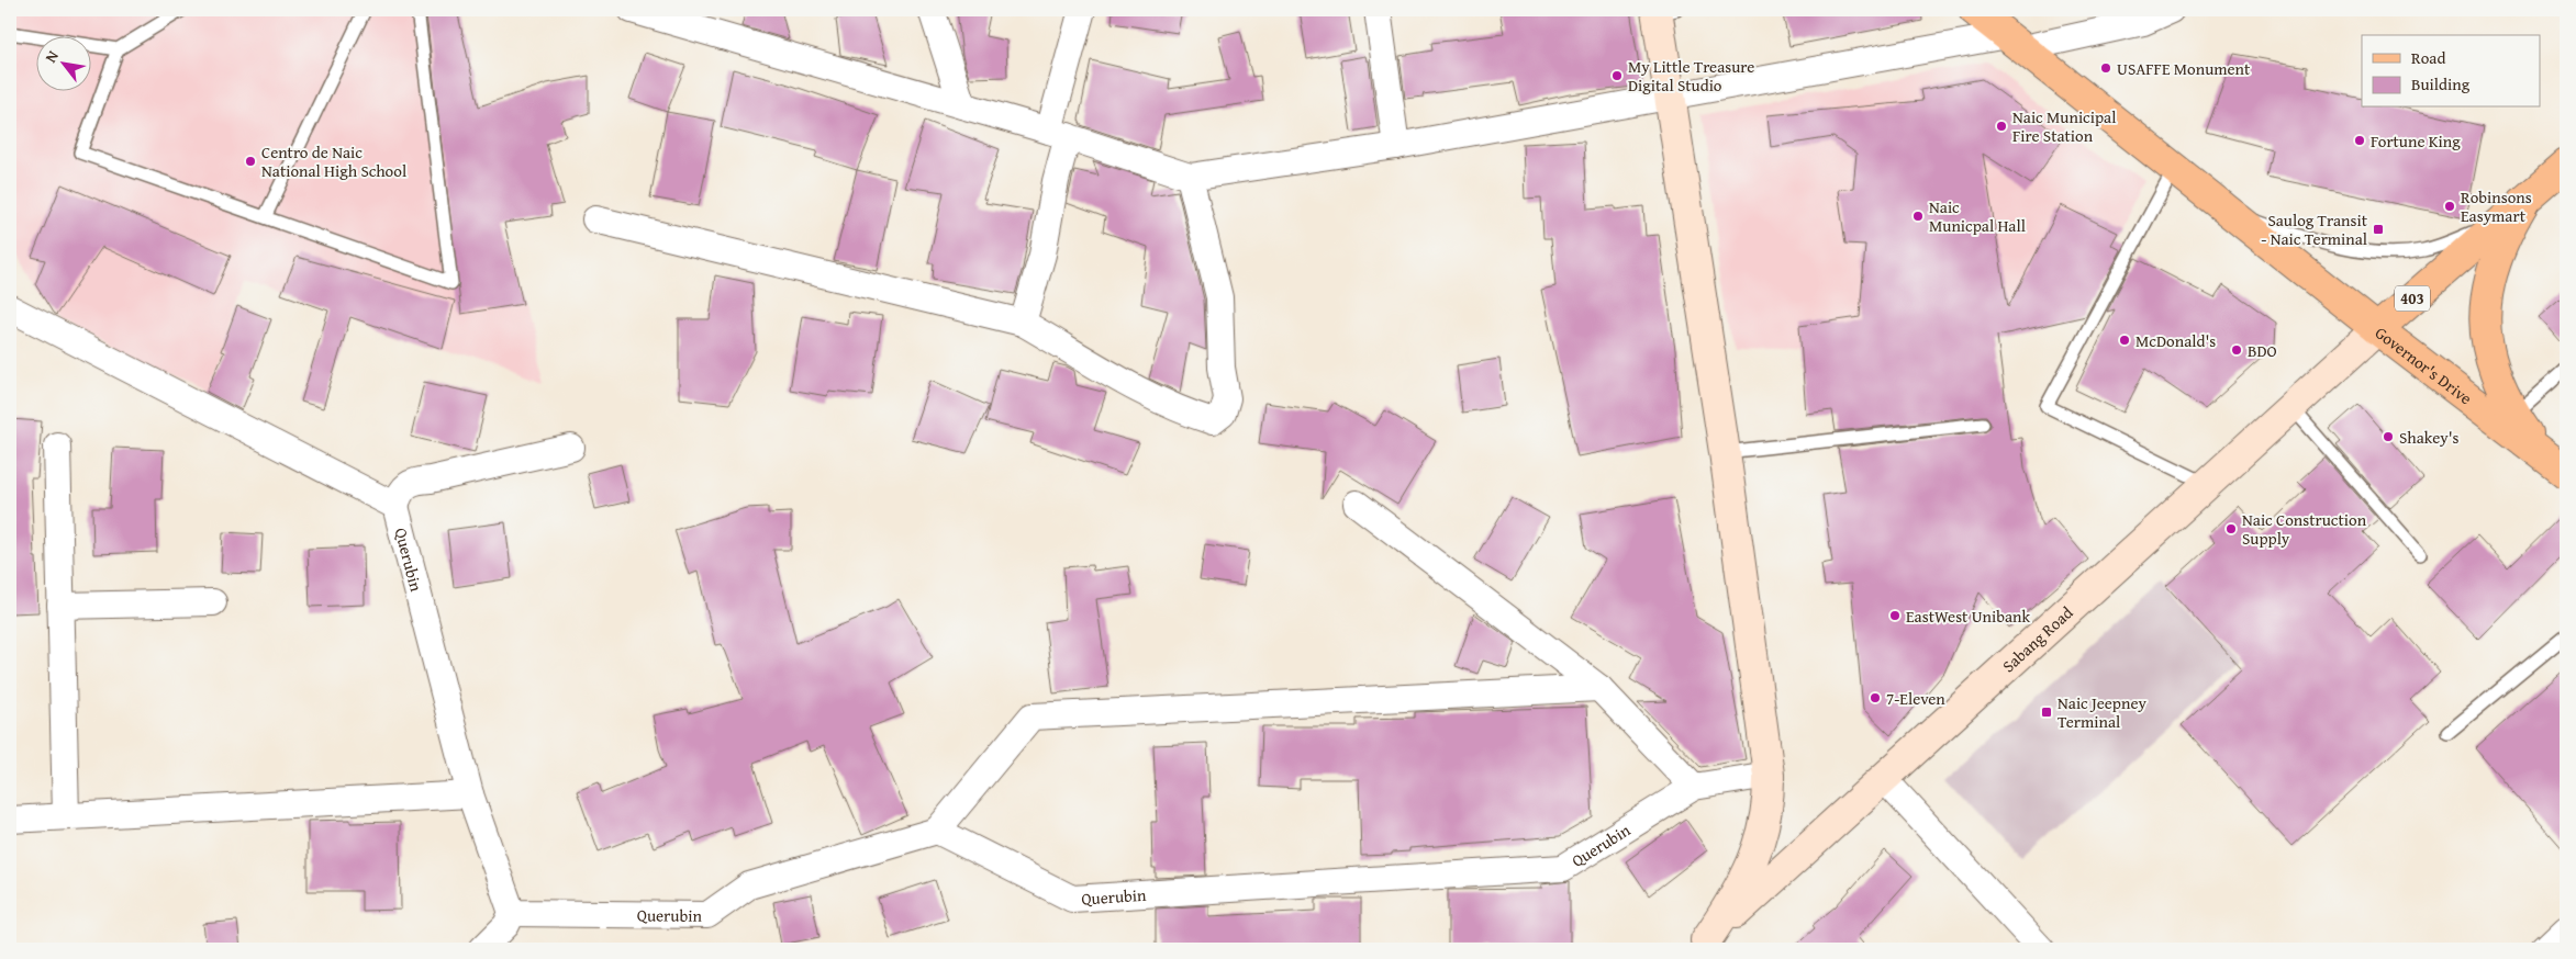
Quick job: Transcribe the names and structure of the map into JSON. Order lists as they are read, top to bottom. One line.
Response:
{"streets":{"main road":["403","Governor's Drive","Sabang Road"],"street":["Querubin"]},"crossings":[["Governor's Drive","Sabang Road"]],"places":{"other":["USAFFE Monument","My Little Treasure Digital Studio","Naic Municipal Fire Station","Fortune King","Centro de Naic National High School","Robinsons Easymart","Naic Municpal Hall","McDonald's","BDO","Shakey's","Naic Construction Supply","EastWest Unibank","7-Eleven"],"transit":["Saulog Transit - Naic Terminal","Naic Jeepney Terminal"]},"legend":["Road","Building"],"north":"top left"}
